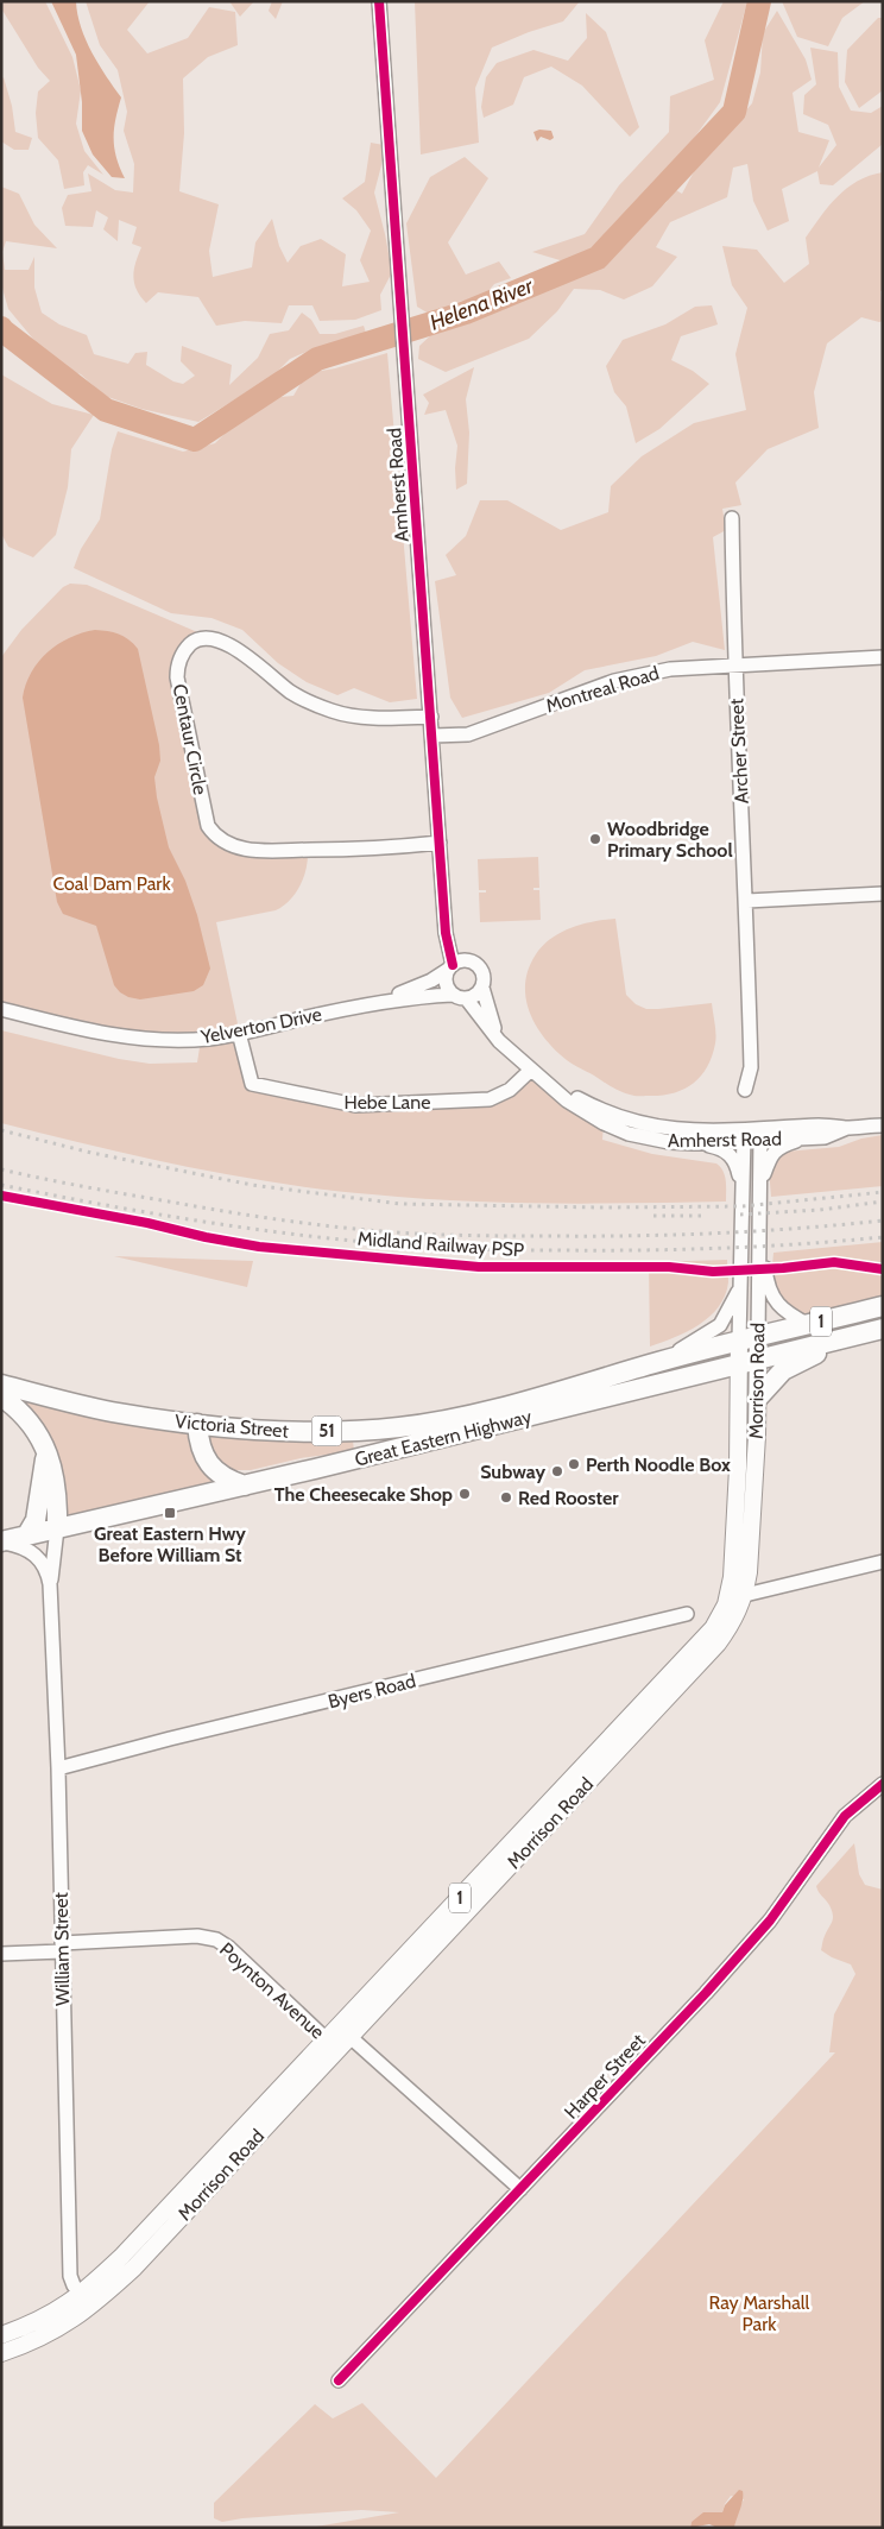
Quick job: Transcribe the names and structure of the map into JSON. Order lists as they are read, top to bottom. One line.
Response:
{"streets":{"highway":["1","Victoria Street","51","Great Eastern Highway","William Street"],"main road":["Morrison Road"],"street":["Amherst Road","Montreal Road","Centaur Circle","Archer Street","Yelverton Drive","Hebe Lane","Byers Road","Poynton Avenue","Harper Street"],"cycle path":["Midland Railway PSP"]},"crossings":[["Amherst Road","Montreal Road"],["Amherst Road","Centaur Circle"],["Amherst Road","Yelverton Drive"],["Amherst Road","Hebe Lane"],["Amherst Road","Morrison Road"],["Montreal Road","Archer Street"],["Yelverton Drive","Hebe Lane"],["1","Morrison Road"],["1","Victoria Street"],["Morrison Road","Victoria Street"],["Morrison Road","Great Eastern Highway"],["Morrison Road","William Street"],["Morrison Road","Poynton Avenue"],["Great Eastern Highway","William Street"],["Byers Road","William Street"],["William Street","Poynton Avenue"],["Poynton Avenue","Harper Street"]],"water":["Helena River"],"parks":["Coal Dam Park","Ray Marshall Park"],"places":{"other":["Woodbridge Primary School","Perth Noodle Box","Subway","The Cheesecake Shop","Red Rooster"],"transit":["Great Eastern Hwy Before William St"]}}
